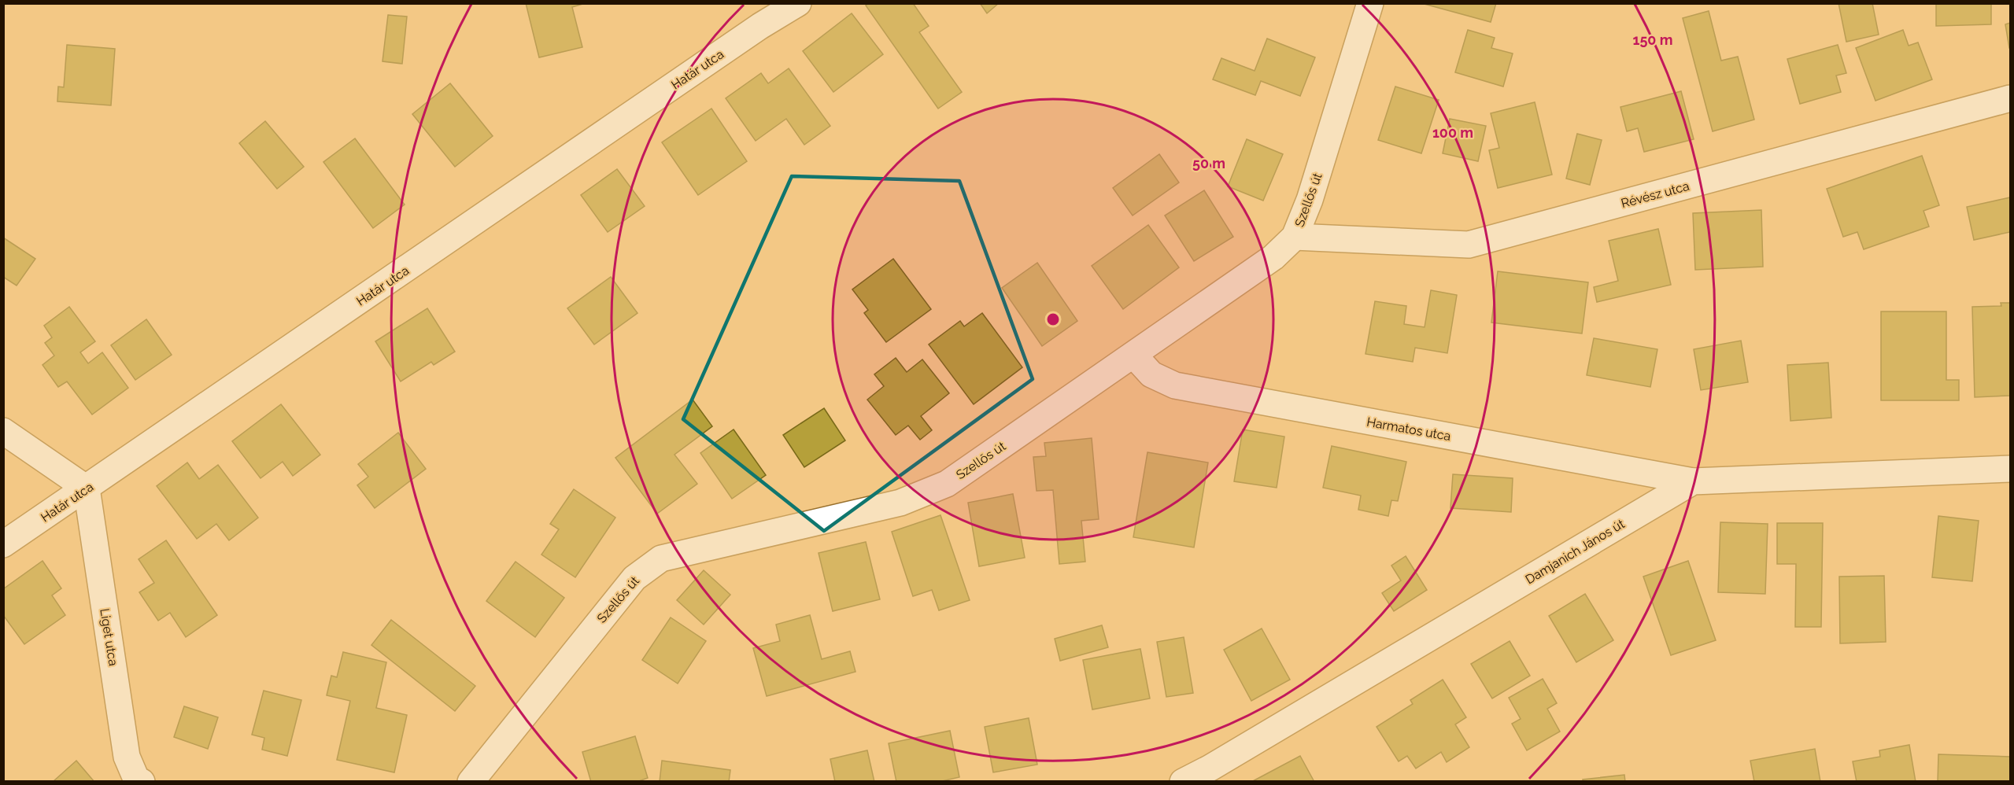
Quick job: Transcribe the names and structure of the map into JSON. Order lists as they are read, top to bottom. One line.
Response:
{"streets":{"street":["Határ utca","Révész utca","Szellős út","Harmatos utca","Damjanich János út","Liget utca"]},"crossings":[["Határ utca","Liget utca"],["Révész utca","Szellős út"],["Szellős út","Harmatos utca"],["Harmatos utca","Damjanich János út"]],"rings":["150 m","100 m","50 m"]}
